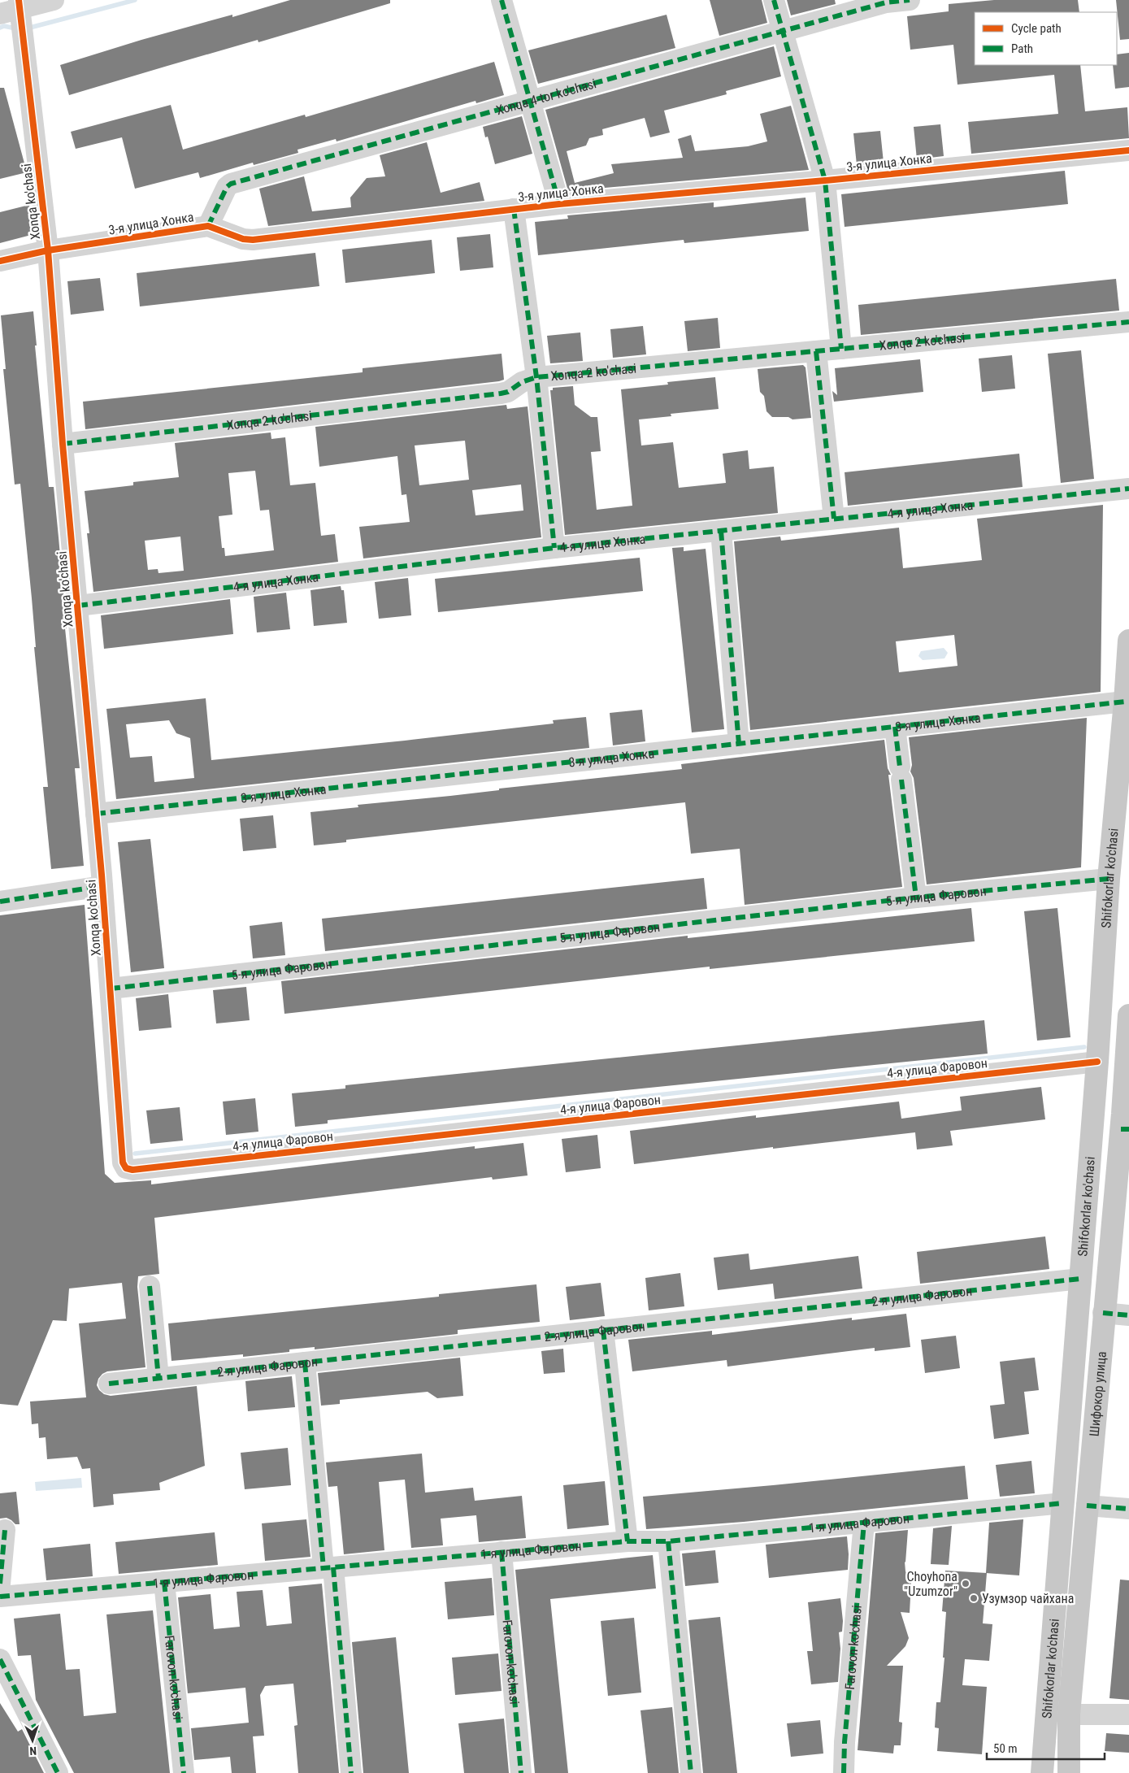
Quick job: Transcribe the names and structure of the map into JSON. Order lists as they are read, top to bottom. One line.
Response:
{"streets":{"main road":["Shifokorlar ko'chasi","Шифокор улица"],"street":["Xonqa 4-tor ko'chasi","3-я улица Хонка","Xonqa ko'chasi","Xonqa 2 ko'chasi","4-я улица Хонка","5-я улица Фаровон","4-я улица Фаровон","2-я улица Фаровон","1-я улица Фаровон","Farovon ko'chasi"]},"crossings":[["Xonqa 4-tor ko'chasi","3-я улица Хонка"],["3-я улица Хонка","Xonqa ko'chasi"],["3-я улица Хонка","Shifokorlar ko'chasi"],["Xonqa ko'chasi","Xonqa 2 ko'chasi"],["Xonqa ko'chasi","4-я улица Хонка"],["Xonqa ko'chasi","5-я улица Фаровон"],["Xonqa ko'chasi","4-я улица Фаровон"],["Shifokorlar ko'chasi","5-я улица Фаровон"],["Shifokorlar ko'chasi","4-я улица Фаровон"],["Shifokorlar ko'chasi","2-я улица Фаровон"],["Shifokorlar ko'chasi","1-я улица Фаровон"],["1-я улица Фаровон","Farovon ko'chasi"]],"places":["Choyhona \"Uzumzor\"","Узумзор чайхана"],"legend":["Cycle path","Path"],"scale_bar":"50 m","north":"bottom"}
